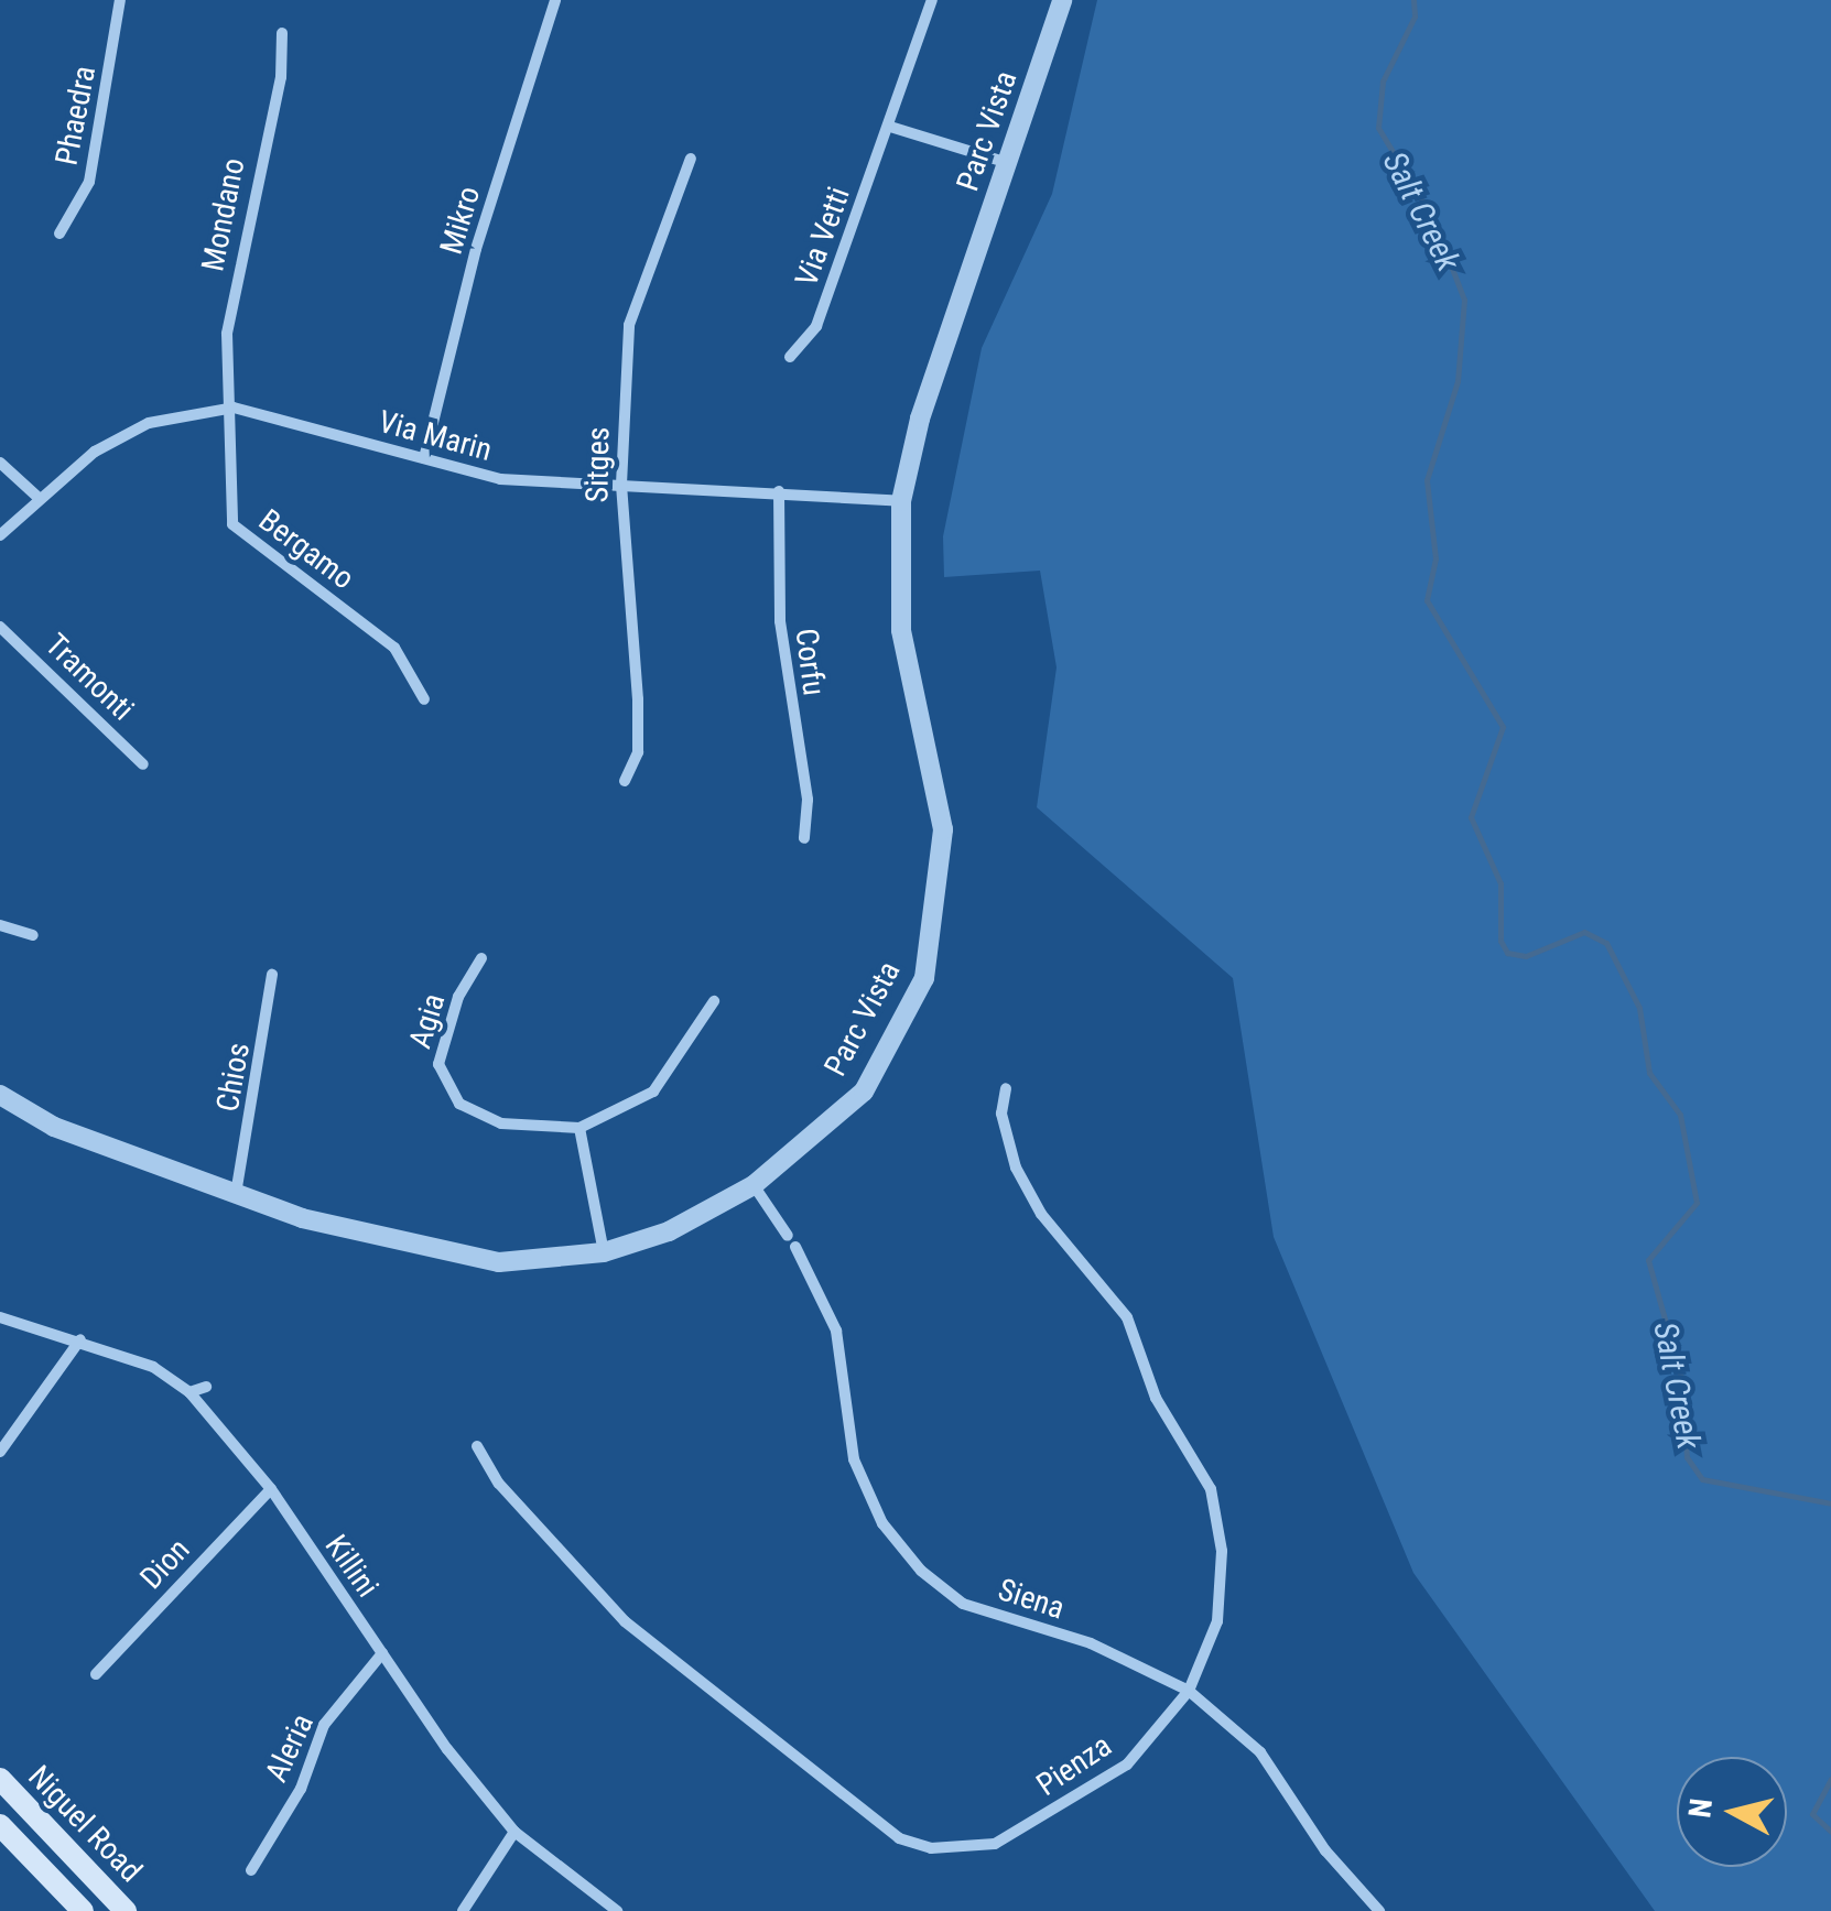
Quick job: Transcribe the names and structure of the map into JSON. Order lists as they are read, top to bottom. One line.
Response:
{"streets":{"main road":["Niguel Road"],"street":["Phaedra","Parc Vista","Mondano","Mikro","Via Vetti","Via Marin","Sitges","Bergamo","Corfu","Tramonti","Agia","Chios","Dion","Killini","Siena","Aleria","Pienza"]},"crossings":[["Parc Vista","Via Marin"],["Parc Vista","Chios"],["Parc Vista","Siena"],["Mondano","Via Marin"],["Mondano","Bergamo"],["Mikro","Via Marin"],["Via Marin","Sitges"],["Via Marin","Bergamo"],["Via Marin","Corfu"],["Dion","Killini"],["Killini","Aleria"],["Siena","Pienza"]],"water":["Salt Creek"],"north":"left"}
